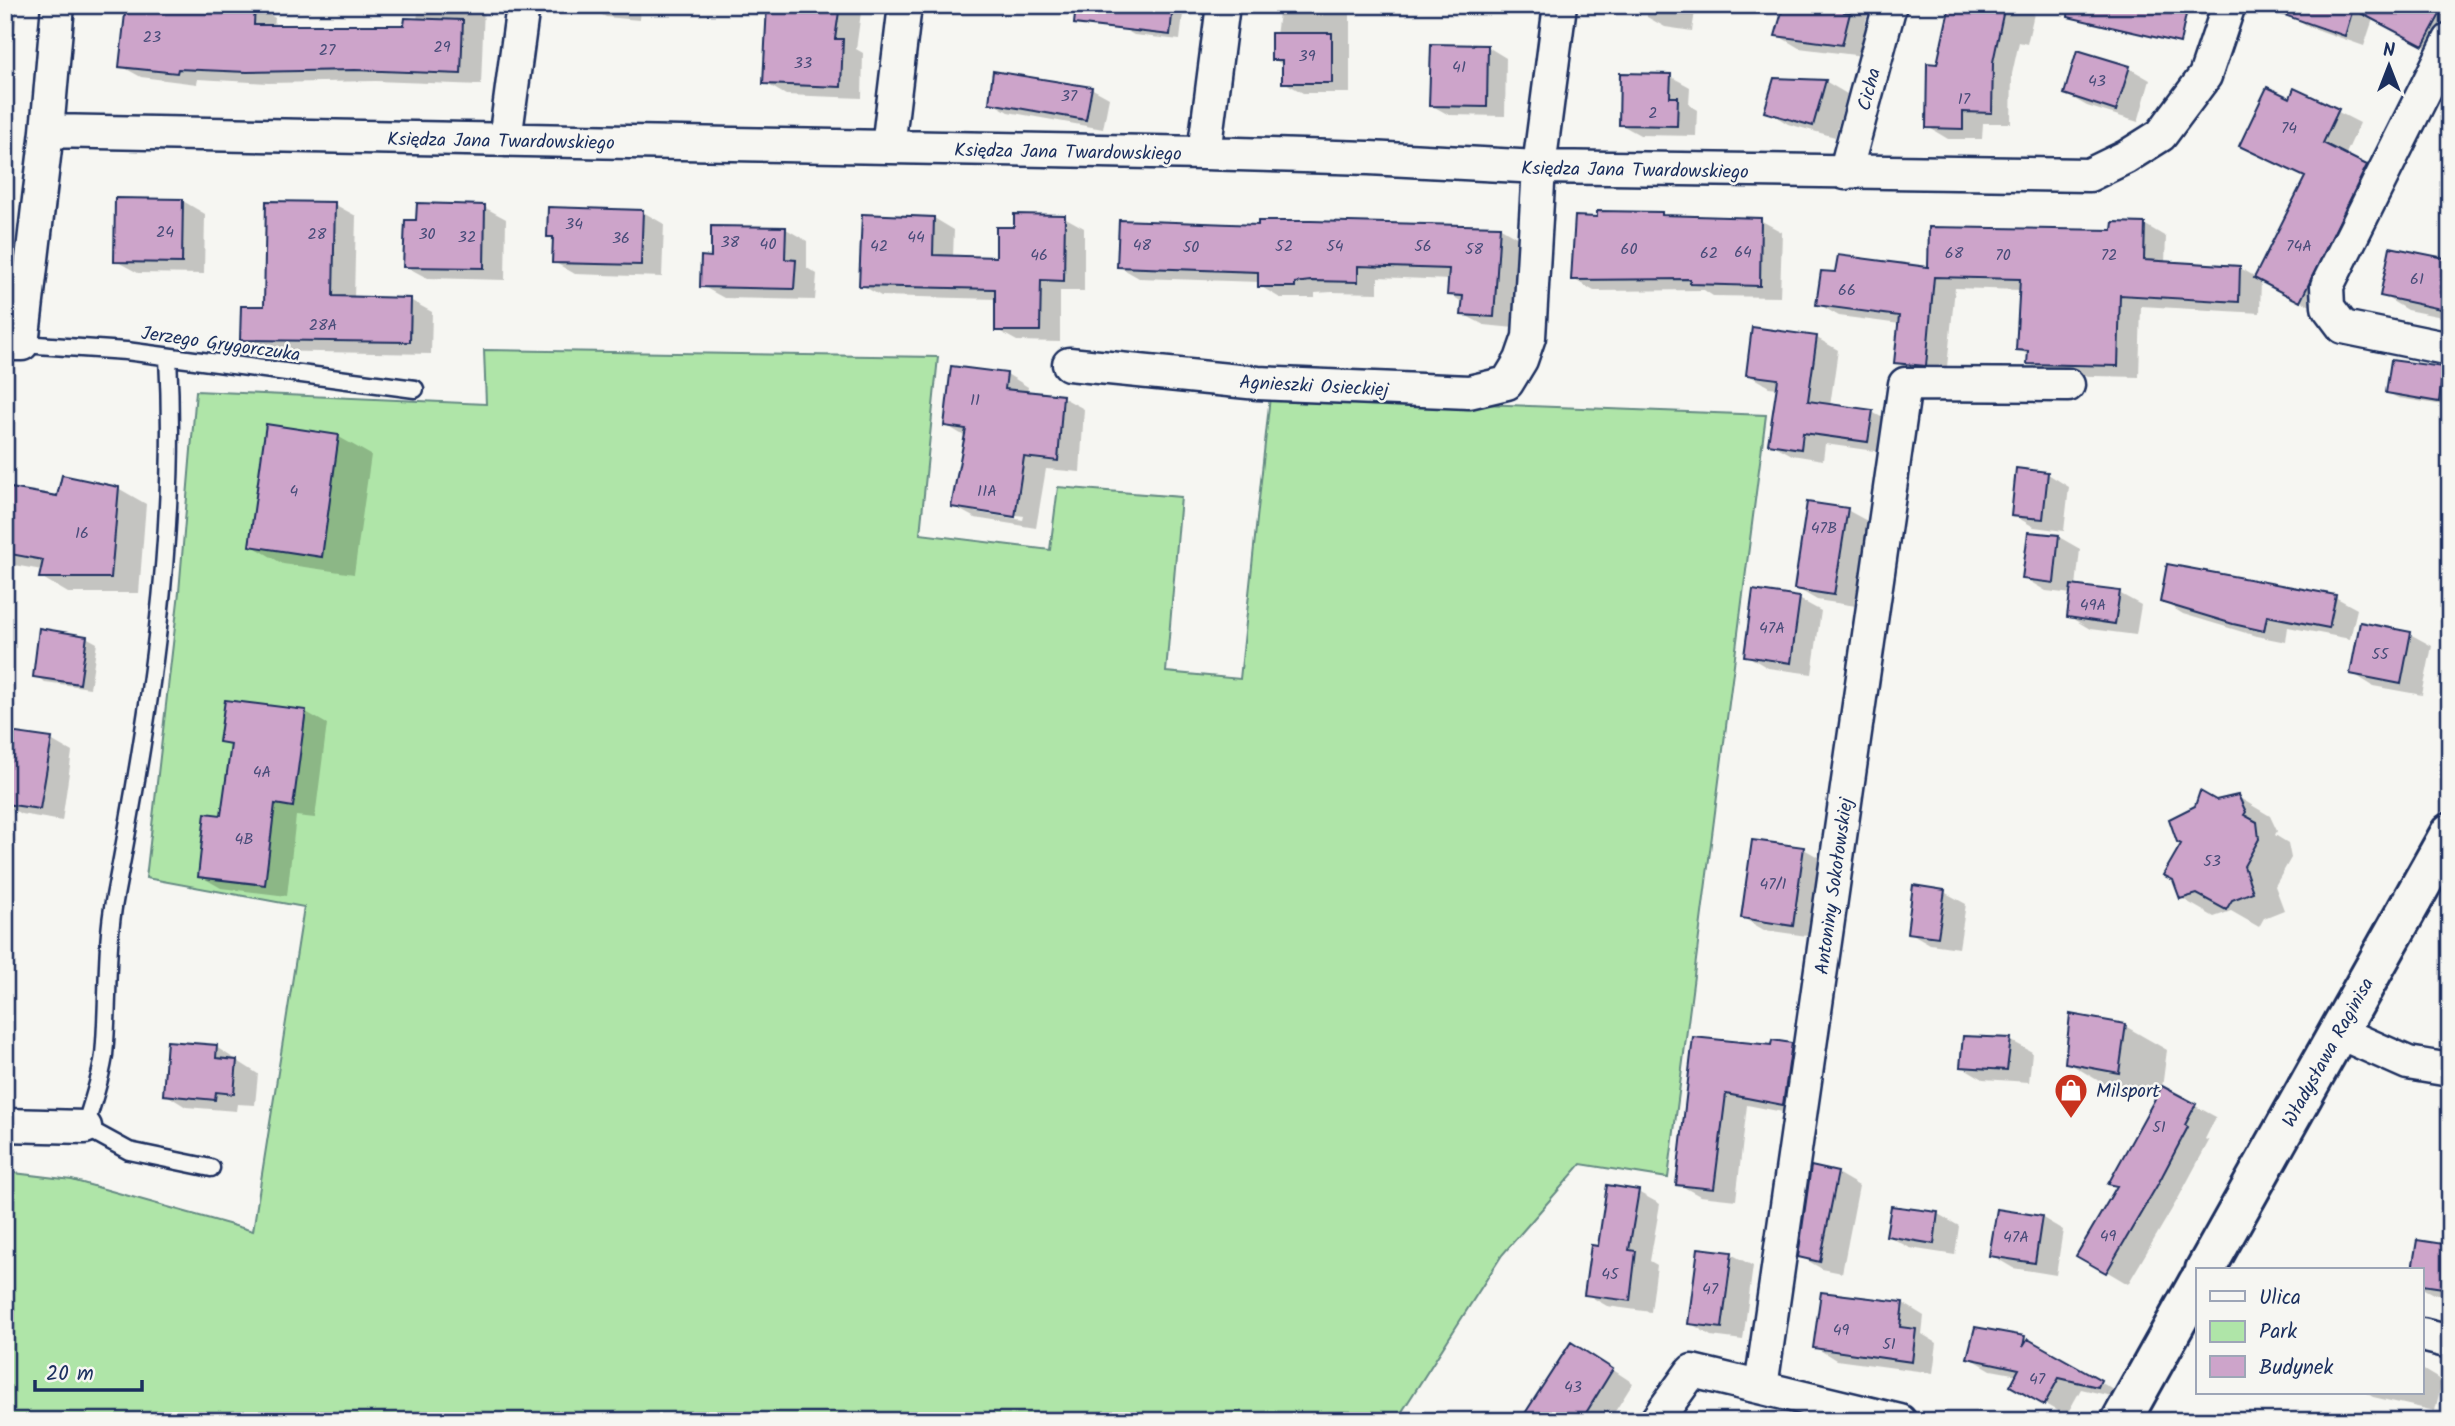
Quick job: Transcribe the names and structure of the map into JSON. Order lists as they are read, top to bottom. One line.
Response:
{"streets":{"street":["Cicha","Księdza Jana Twardowskiego","Agnieszki Osieckiej","Antoniny Sokołowskiej","Władysława Raginisa"],"lane":["Jerzego Grygorczuka"]},"crossings":[["Cicha","Księdza Jana Twardowskiego"],["Księdza Jana Twardowskiego","Agnieszki Osieckiej"]],"places":{"shop":["Milsport"]},"house_numbers":["23","29","27","39","33","41","43","37","17","2","74","34","24","28","30","32","44","36","38","40","48","42","52","54","56","74A","50","58","60","64","62","68","46","70","72","61","66","28A","11","4","11A","47B","16","49A","47A","55","4A","4B","53","47/1","51","49","47A","45","47","49","51","47","43"],"legend":["Ulica","Park","Budynek"],"scale_bar":"20 m","north":"top"}
